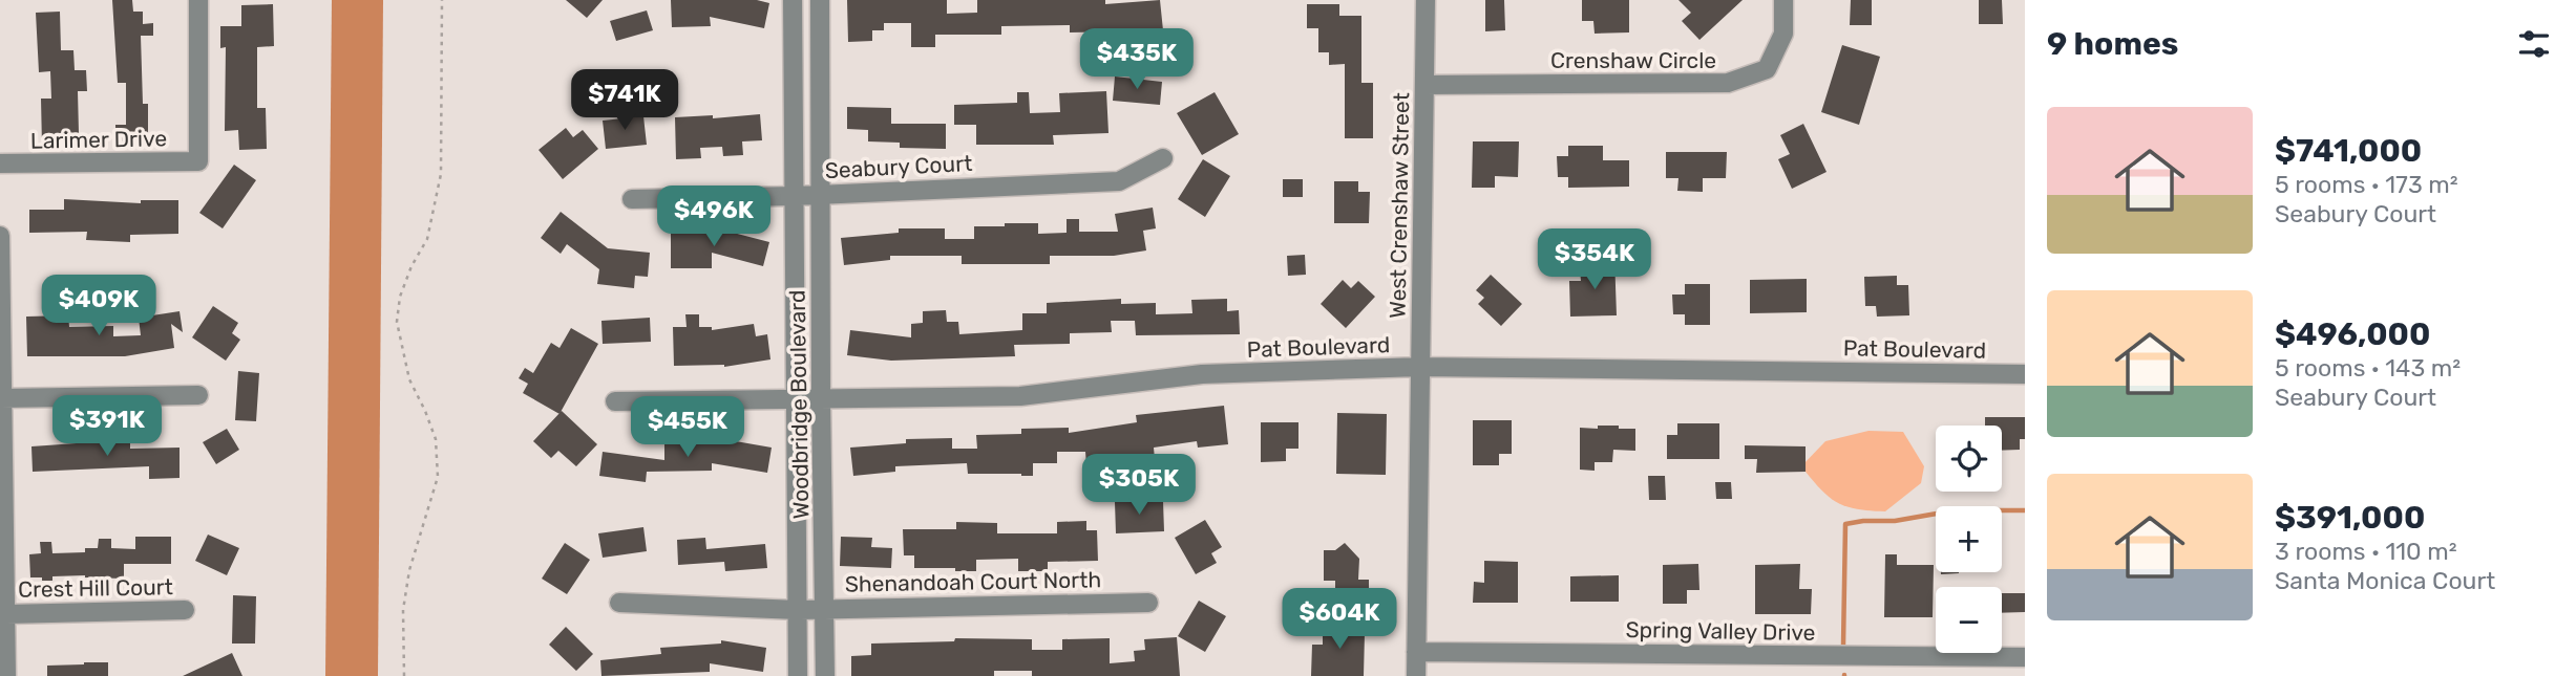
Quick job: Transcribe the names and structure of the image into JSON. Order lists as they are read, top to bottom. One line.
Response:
{"streets":{"street":["Crenshaw Circle","Larimer Drive","Seabury Court","West Crenshaw Street","Pat Boulevard","Woodbridge Boulevard","Shenandoah Court North","Crest Hill Court","Spring Valley Drive"]},"crossings":[["Crenshaw Circle","West Crenshaw Street"],["Seabury Court","Woodbridge Boulevard"],["West Crenshaw Street","Pat Boulevard"],["West Crenshaw Street","Spring Valley Drive"],["Pat Boulevard","Woodbridge Boulevard"],["Woodbridge Boulevard","Shenandoah Court North"]],"page":{"heading":"9 homes","price":["$435K","$741K","$496K","$354K","$409K","$391K","$455K","$305K","$604K"],"list":[{"name":"$741,000","note":"5 rooms · 173 m² · Seabury Court"},{"name":"$496,000","note":"5 rooms · 143 m² · Seabury Court"},{"name":"$391,000","note":"3 rooms · 110 m² · Santa Monica Court"}],"map_buttons":["+","−"]}}
